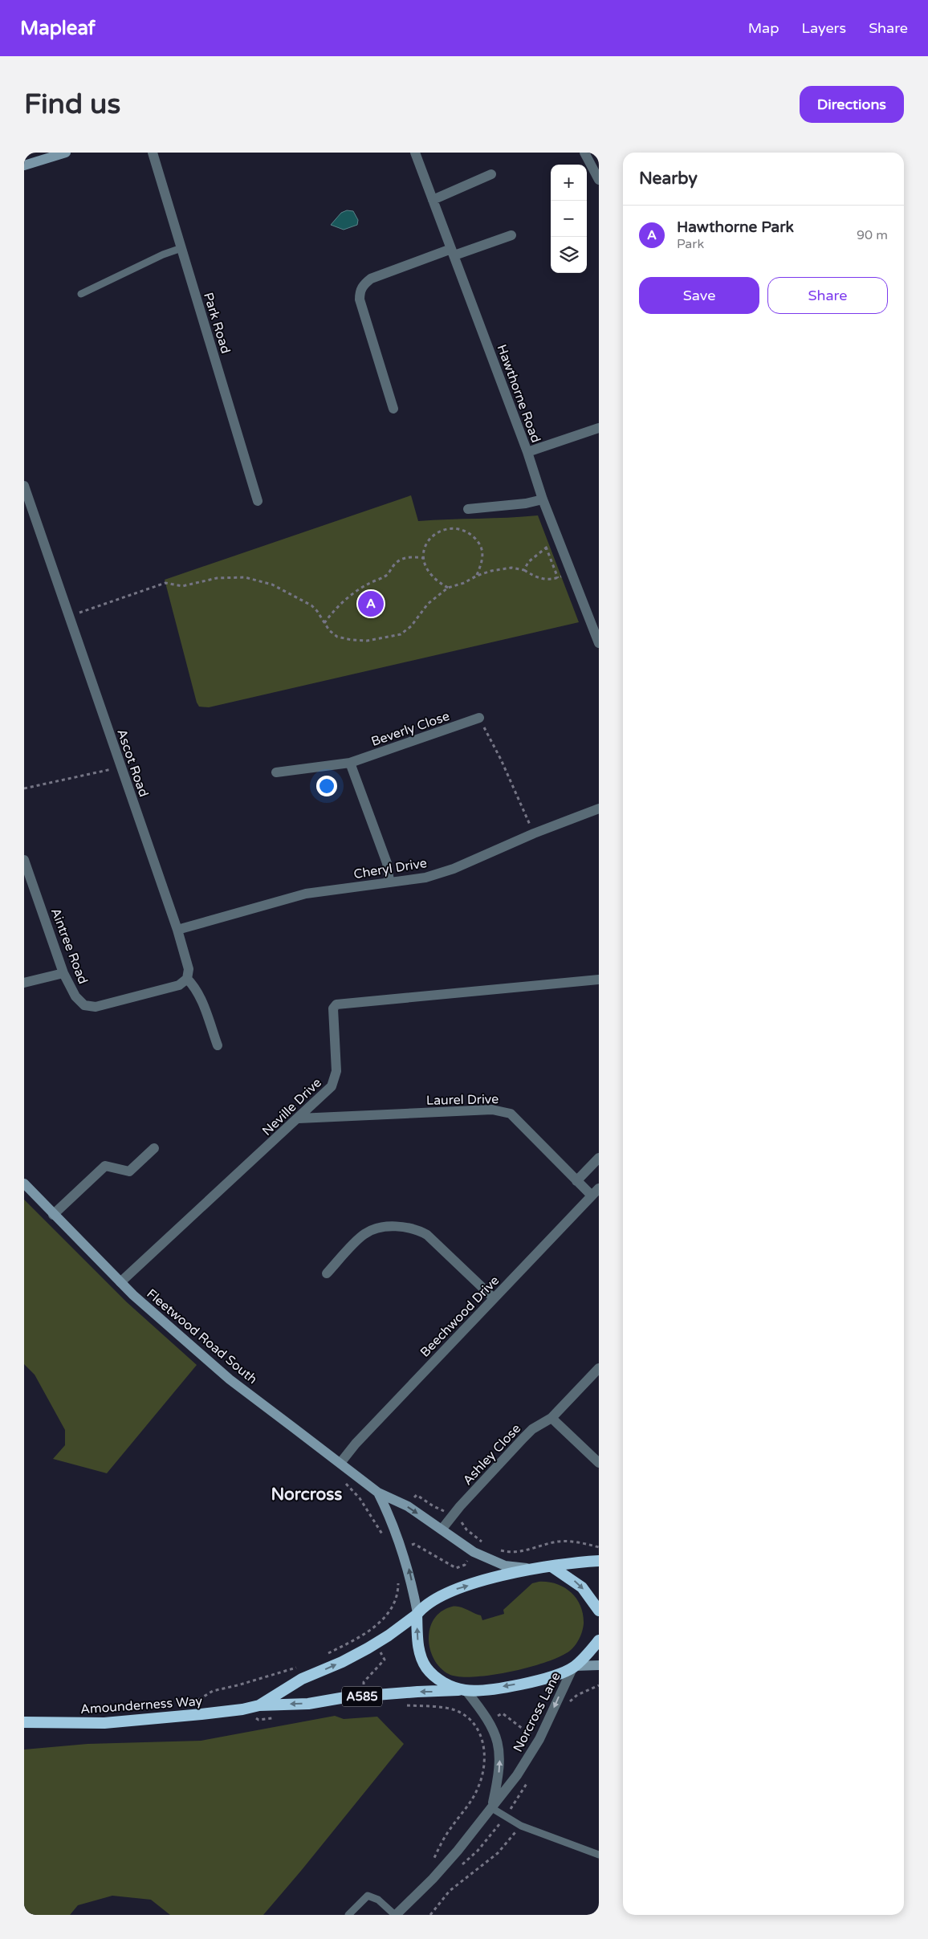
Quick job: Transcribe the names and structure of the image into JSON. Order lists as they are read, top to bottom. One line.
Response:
{"streets":{"highway":["A585","Amounderness Way"],"main road":["Fleetwood Road South"],"street":["Park Road","Hawthorne Road","Beverly Close","Ascot Road","Cheryl Drive","Aintree Road","Laurel Drive","Neville Drive","Beechwood Drive","Ashley Close","Norcross Lane"]},"crossings":[["Ascot Road","Cheryl Drive"],["Ascot Road","Aintree Road"],["Laurel Drive","Neville Drive"],["Laurel Drive","Beechwood Drive"],["Neville Drive","Fleetwood Road South"],["Beechwood Drive","Fleetwood Road South"],["Fleetwood Road South","Ashley Close"],["Fleetwood Road South","A585"],["Fleetwood Road South","Amounderness Way"],["A585","Amounderness Way"],["A585","Norcross Lane"],["Amounderness Way","Norcross Lane"]],"districts":["Norcross"],"page":{"header":"Mapleaf","nav":["Map","Layers","Share"],"buttons":["Directions",["Save","Share"]],"title":"Find us","heading":"Nearby","map_buttons":["+","−"],"list":[{"mark":"A","name":"Hawthorne Park","note":"Park","value":"90 m"}],"pins":"A"}}
